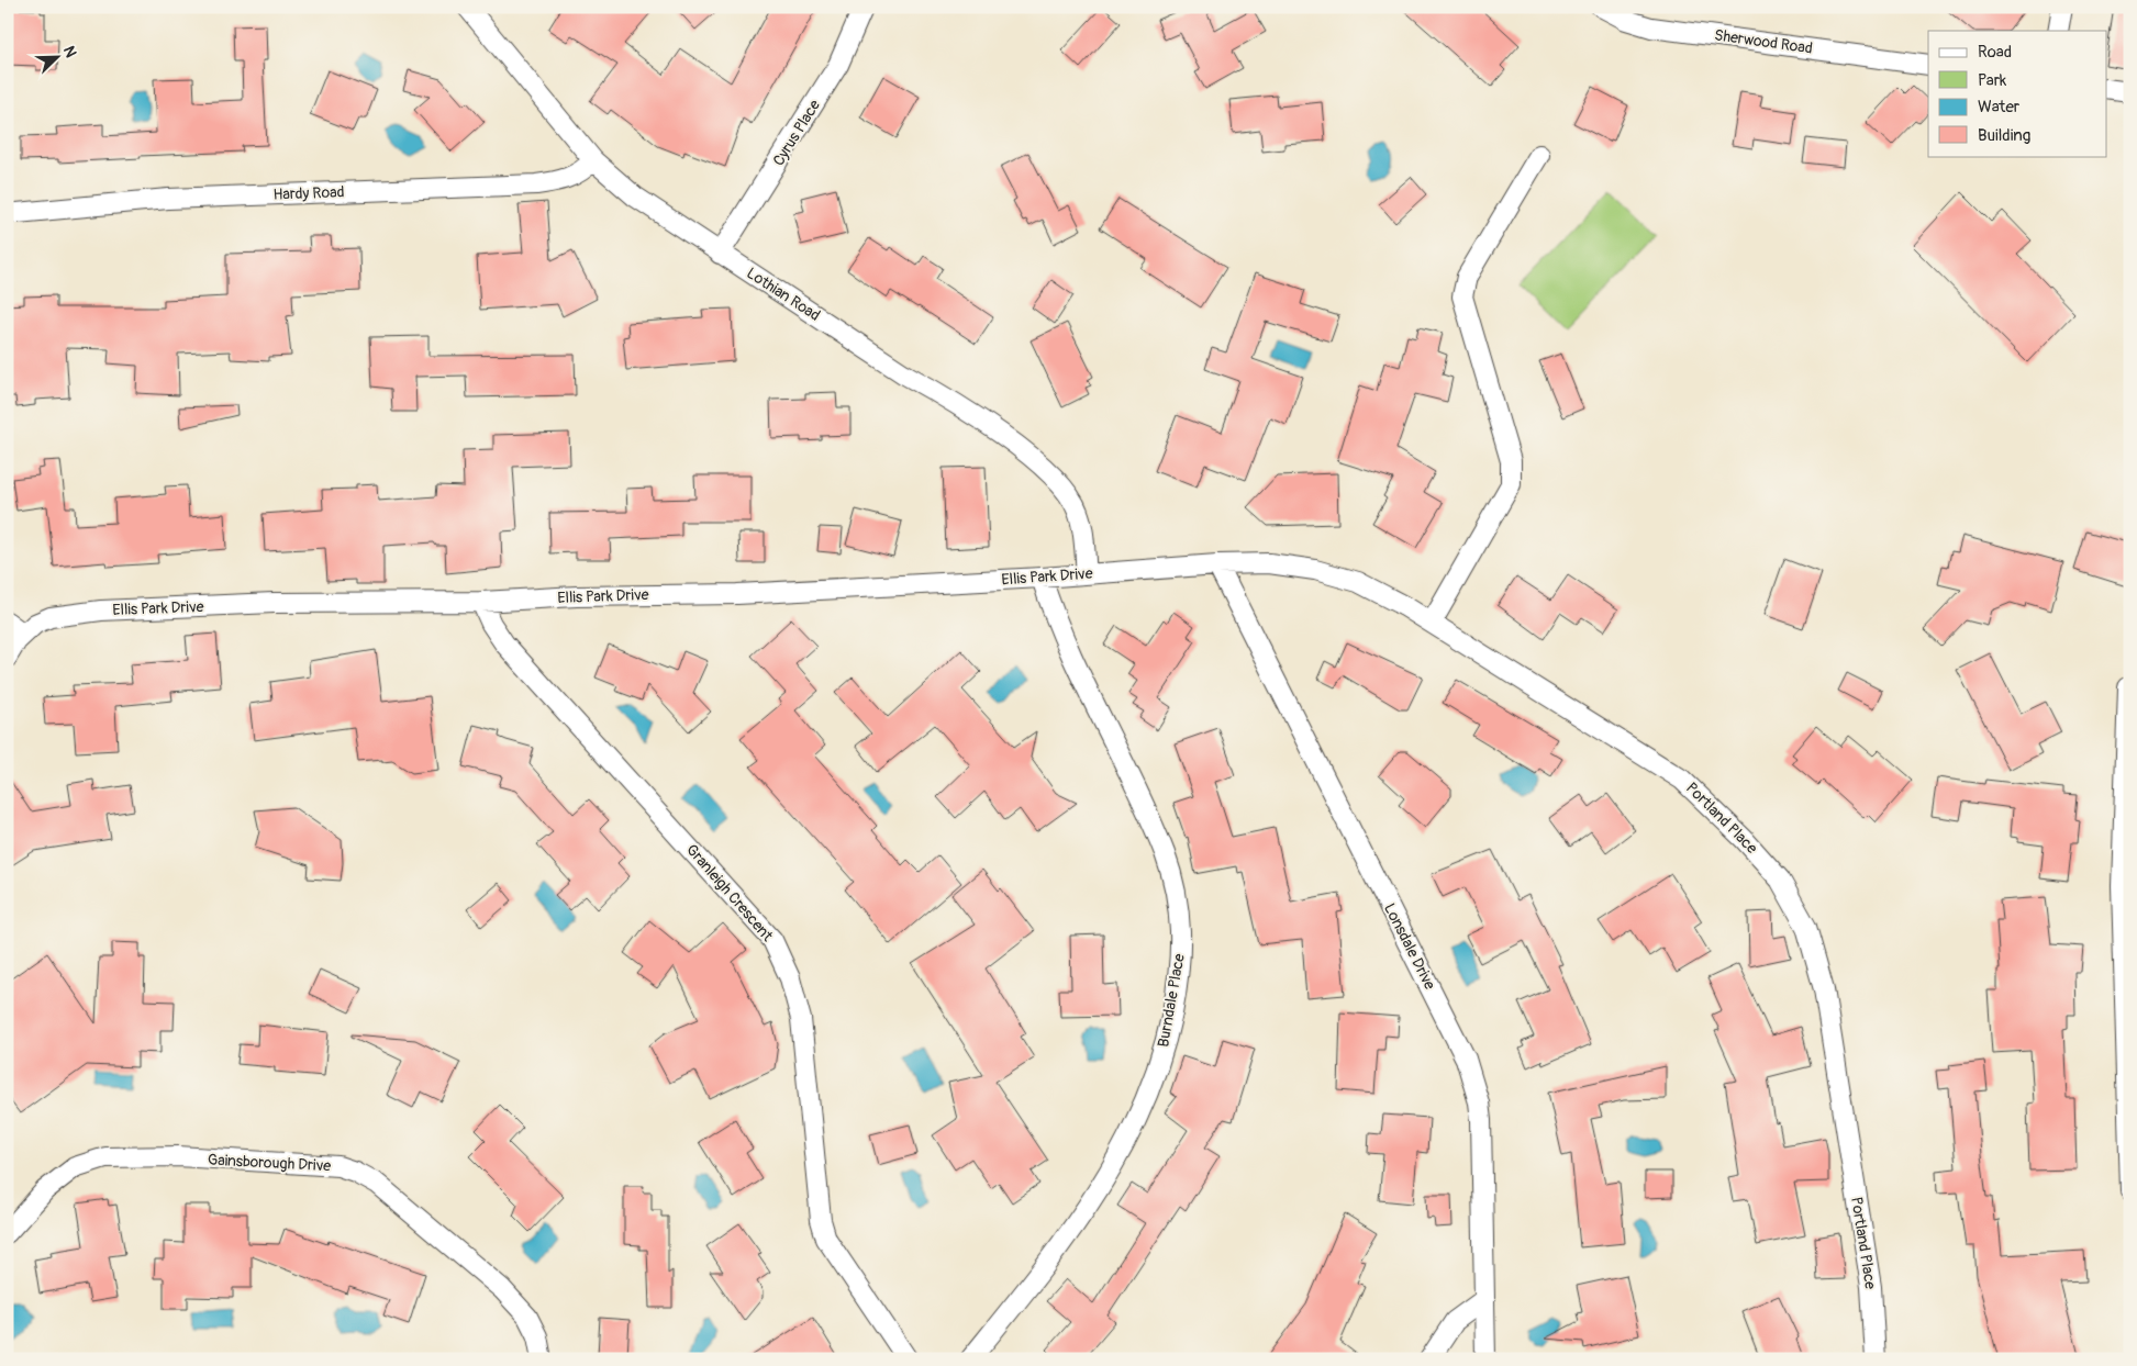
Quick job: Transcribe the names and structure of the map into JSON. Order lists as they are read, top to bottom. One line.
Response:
{"streets":{"street":["Sherwood Road","Cyrus Place","Hardy Road","Lothian Road","Ellis Park Drive","Portland Place","Granleigh Crescent","Lonsdale Drive","Burndale Place","Gainsborough Drive"]},"crossings":[["Cyrus Place","Lothian Road"],["Hardy Road","Lothian Road"],["Lothian Road","Ellis Park Drive"],["Ellis Park Drive","Portland Place"],["Ellis Park Drive","Granleigh Crescent"],["Ellis Park Drive","Lonsdale Drive"],["Ellis Park Drive","Burndale Place"],["Portland Place","Lonsdale Drive"]],"legend":["Road","Park","Water","Building"],"north":"top right"}
